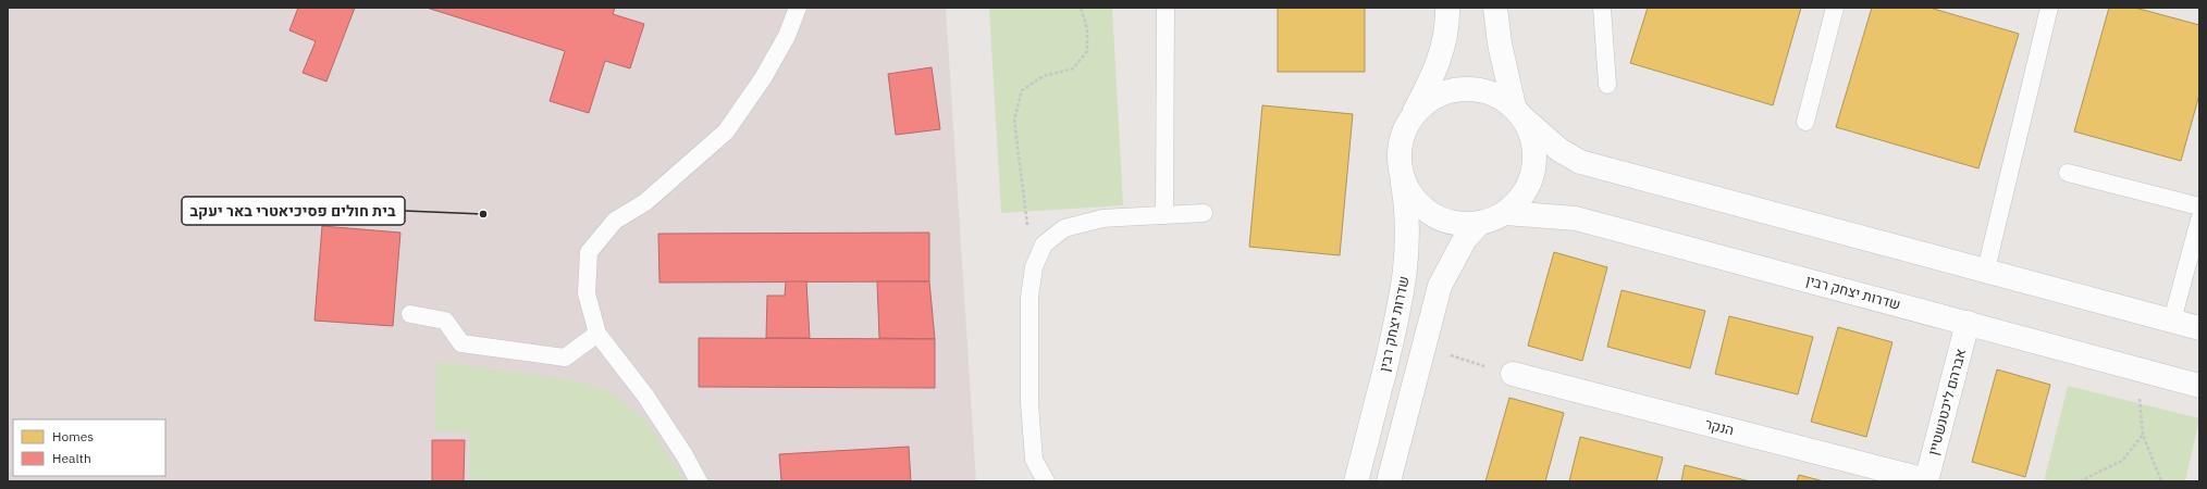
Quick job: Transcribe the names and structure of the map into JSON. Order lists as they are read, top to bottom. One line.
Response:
{"streets":{"street":["שדרות יצחק רבין","אברהם ליכטנשטיין","הנקר"]},"crossings":[["שדרות יצחק רבין","אברהם ליכטנשטיין"],["אברהם ליכטנשטיין","הנקר"]],"places":["בית חולים פסיכיאטרי באר יעקב"],"legend":["Homes","Health"]}
